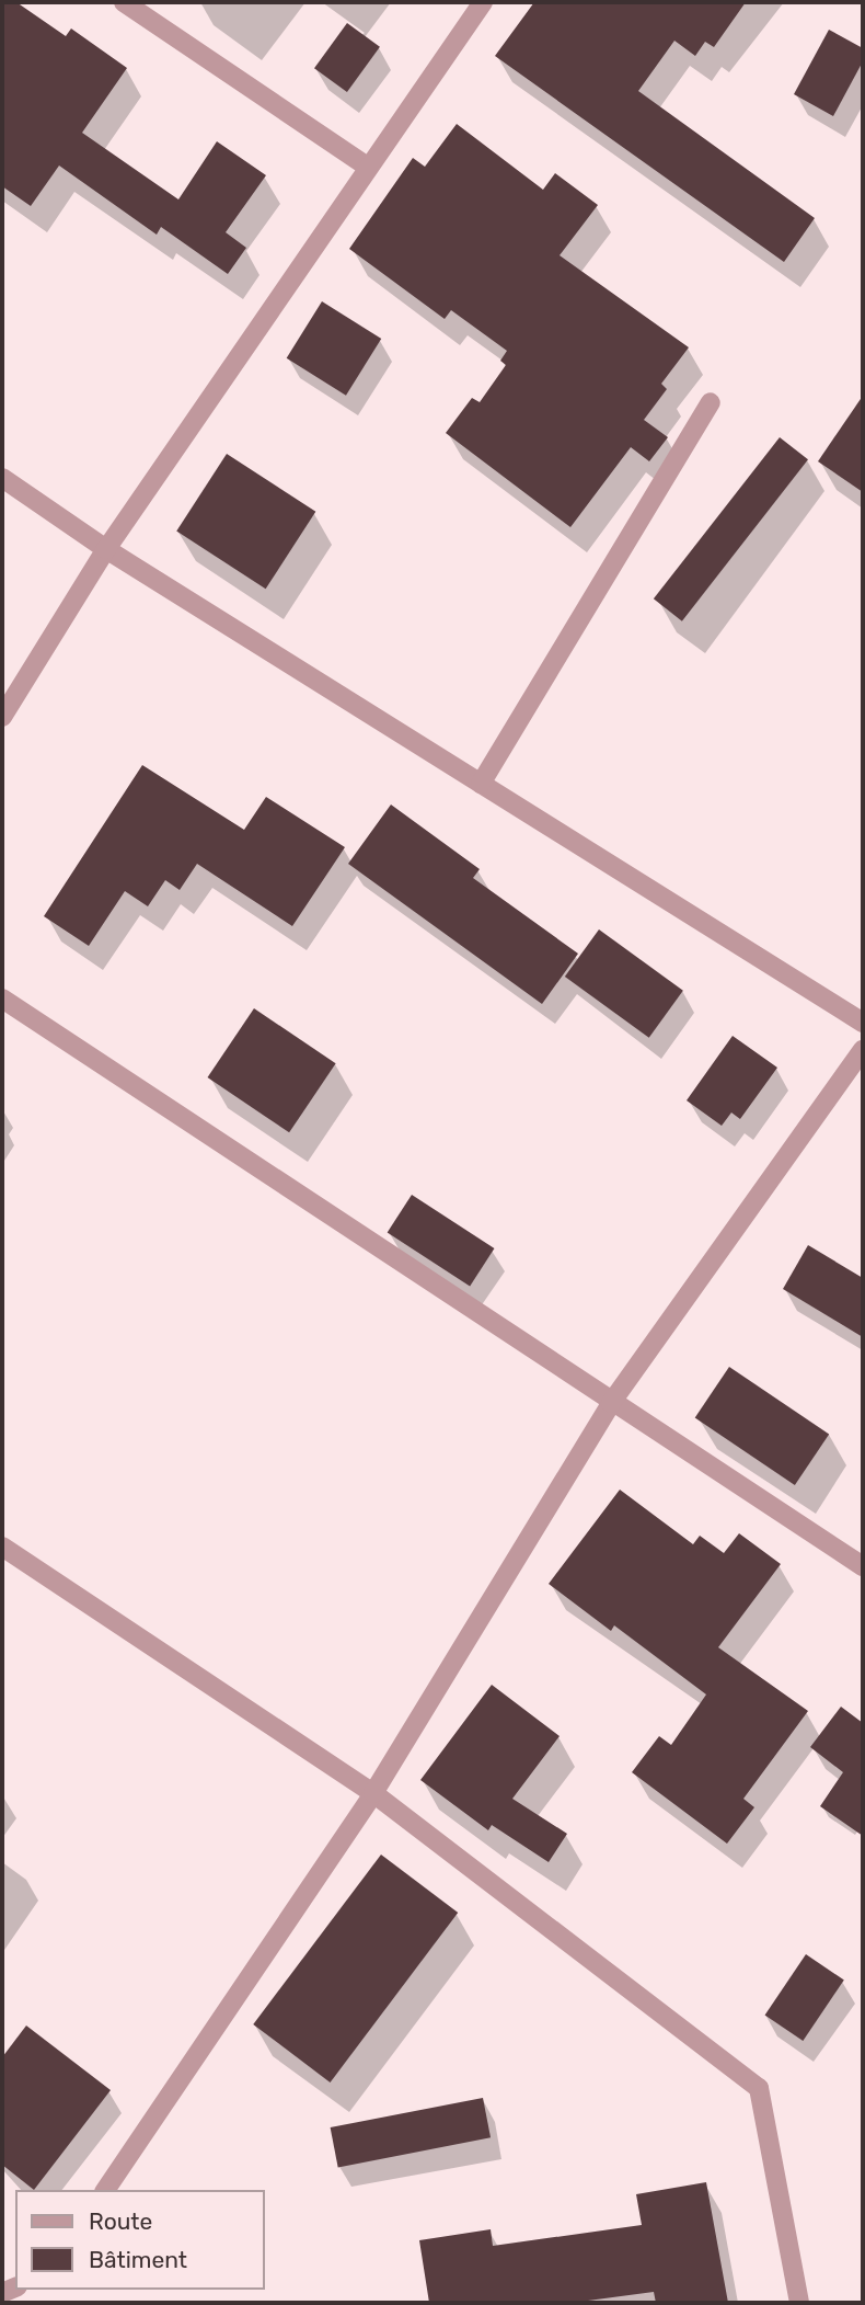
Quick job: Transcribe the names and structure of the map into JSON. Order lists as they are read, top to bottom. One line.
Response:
{"legend":["Route","Bâtiment"]}
